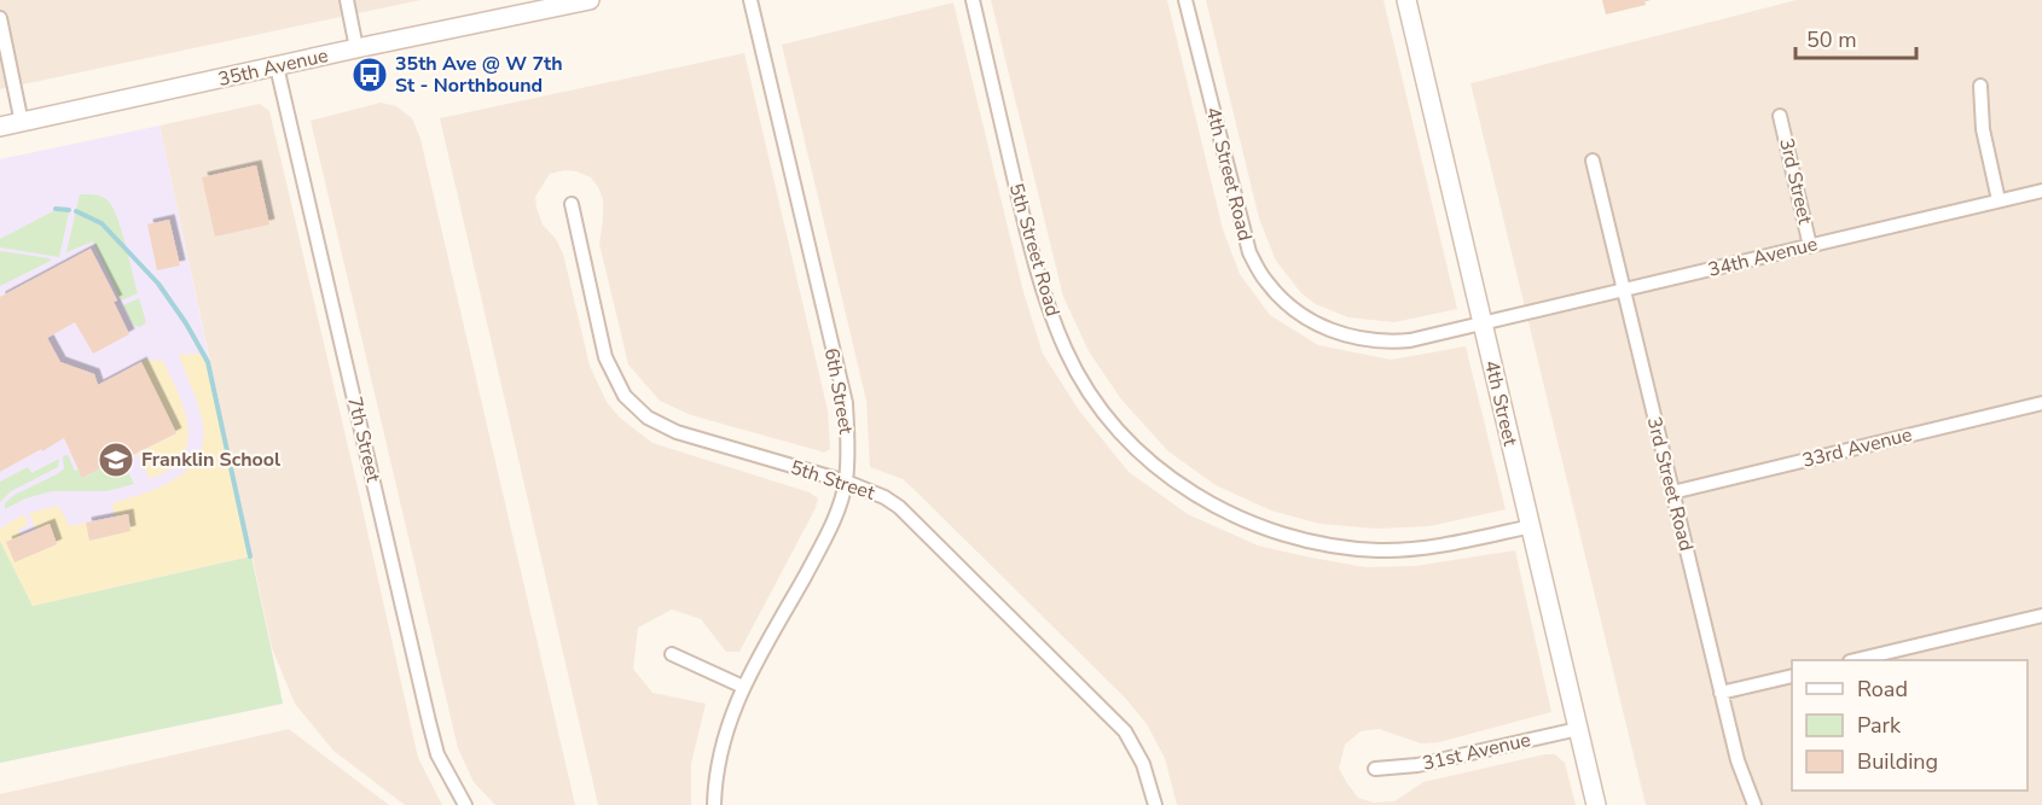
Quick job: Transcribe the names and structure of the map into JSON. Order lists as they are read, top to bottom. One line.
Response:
{"streets":{"main road":["35th Avenue","4th Street"],"street":["4th Street Road","3rd Street","5th Street Road","34th Avenue","6th Street","7th Street","33rd Avenue","5th Street","3rd Street Road","31st Avenue"]},"crossings":[["35th Avenue","7th Street"],["4th Street Road","34th Avenue"],["4th Street Road","4th Street"],["3rd Street","34th Avenue"],["5th Street Road","4th Street"],["34th Avenue","4th Street"],["34th Avenue","3rd Street Road"],["6th Street","5th Street"],["4th Street","31st Avenue"],["33rd Avenue","3rd Street Road"]],"places":{"bus stop":["35th Ave @ W 7th St - Northbound"],"school or university":["Franklin School"]},"legend":["Road","Park","Building"],"scale_bar":"50 m"}
